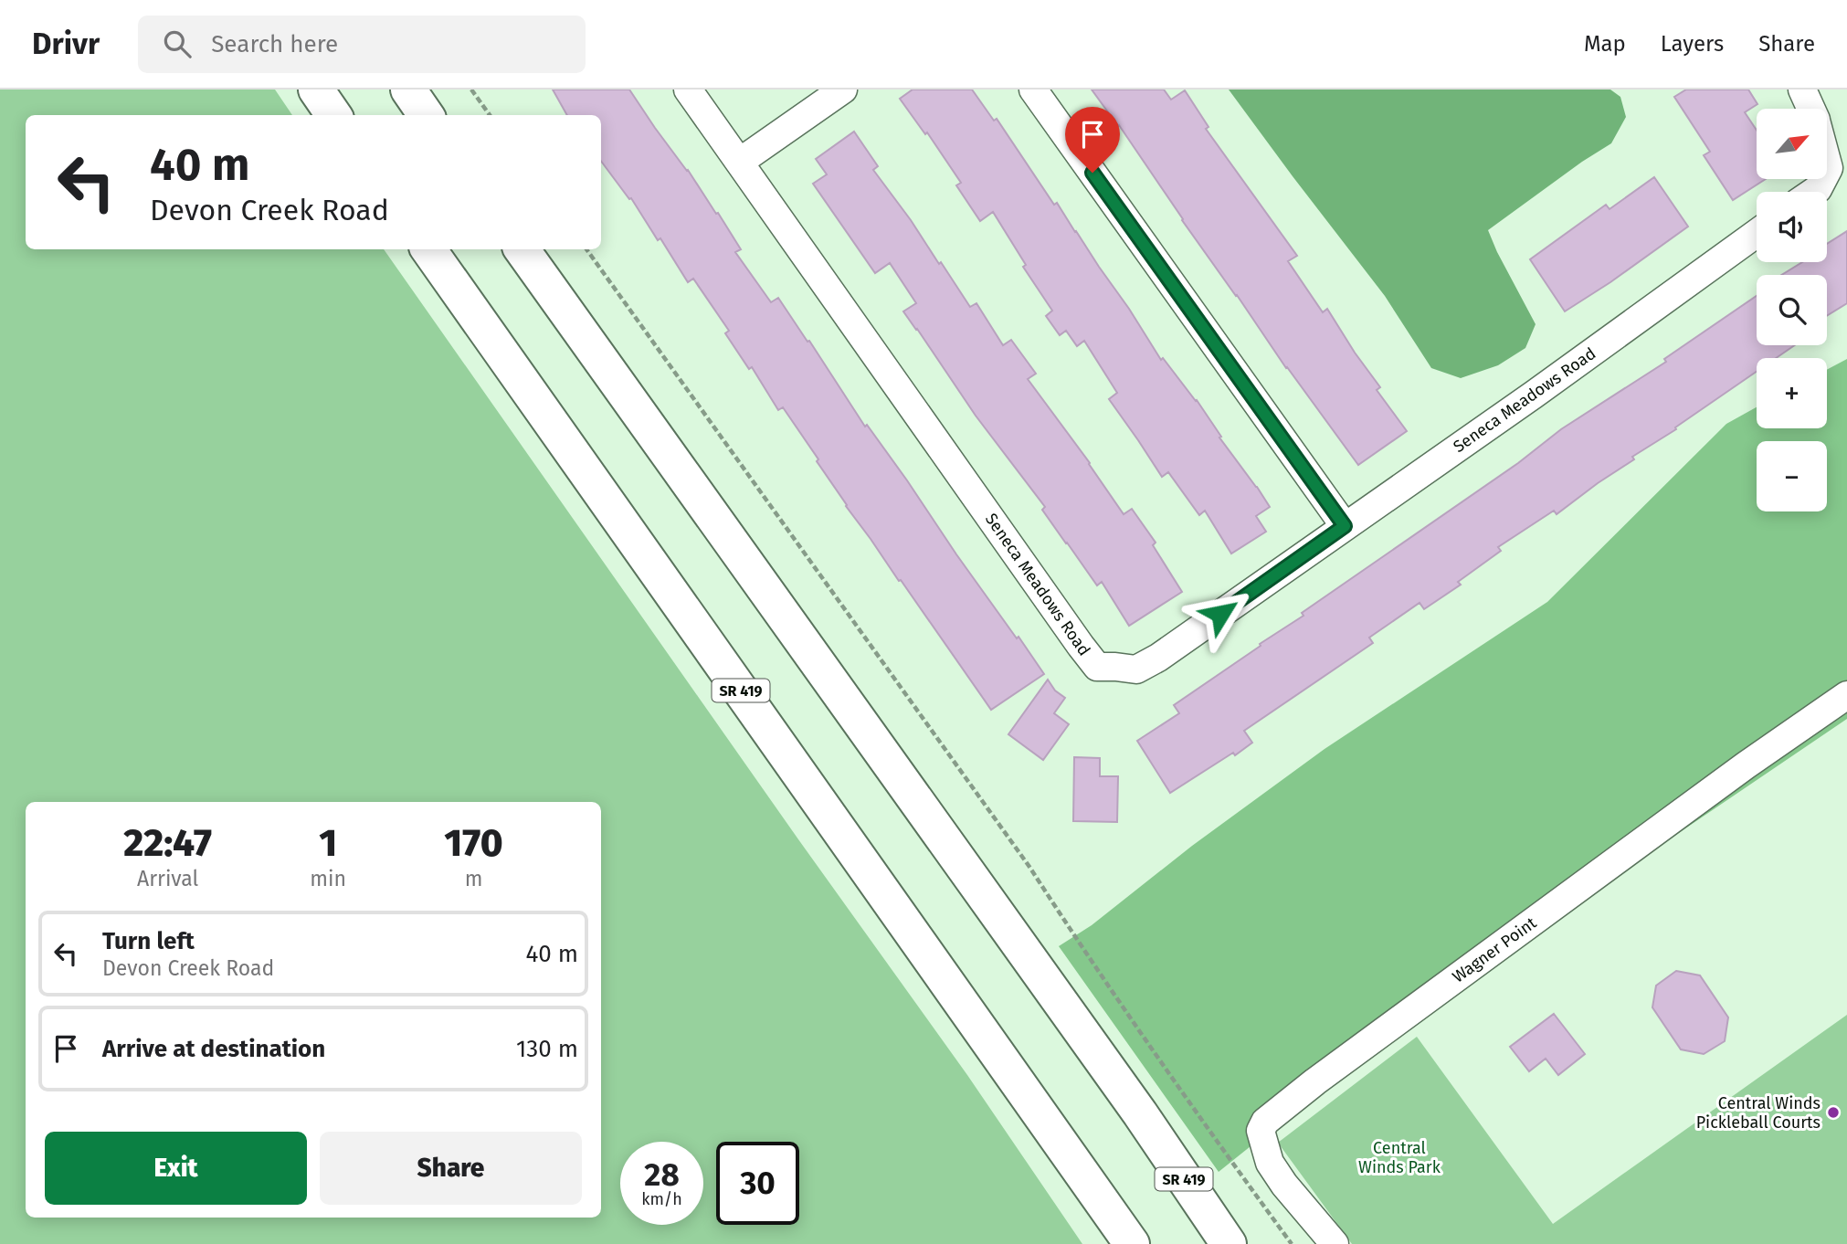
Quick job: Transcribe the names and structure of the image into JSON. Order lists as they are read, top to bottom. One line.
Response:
{"streets":{"main road":["SR 419"],"street":["Seneca Meadows Road","Wagner Point"]},"parks":["Central Winds Park"],"places":["Central Winds Pickleball Courts"],"north":"top right","page":{"header":"Drivr","search":"Search here","nav":["Map","Layers","Share"],"map_buttons":["+","−"],"turn":["40 m","Devon Creek Road"],"eta":["22:47","Arrival","1","min","170","m"],"list":[{"name":"Turn left","note":"Devon Creek Road","value":"40 m"},{"name":"Arrive at destination","value":"130 m"}],"buttons":["Exit","Share"],"speed":"28 km/h","limit":"30"}}
